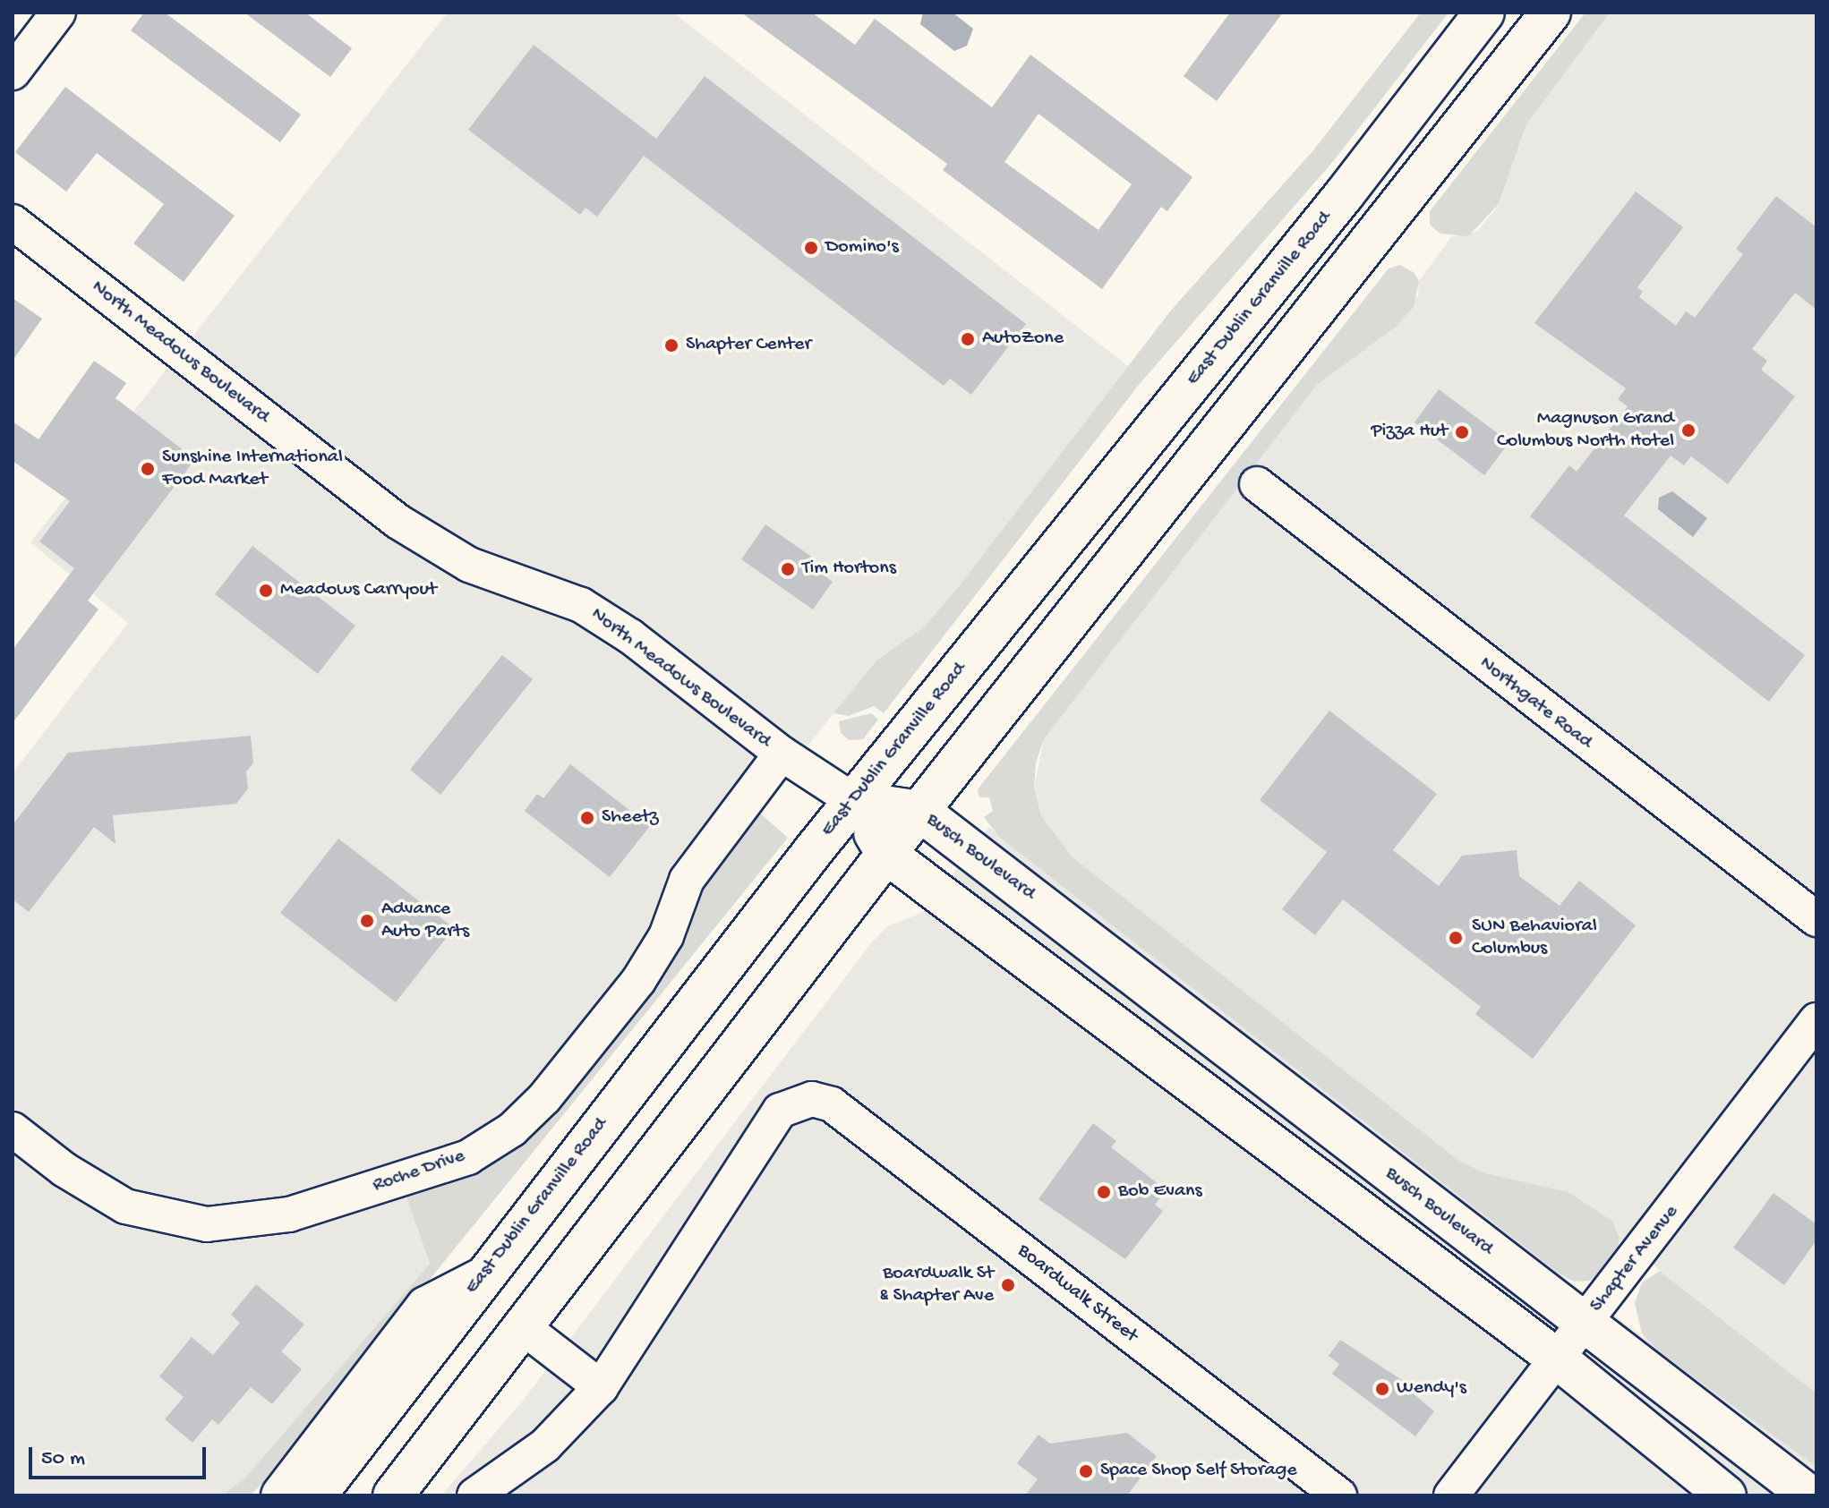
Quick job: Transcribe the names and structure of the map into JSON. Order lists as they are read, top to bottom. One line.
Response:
{"streets":{"main road":["East Dublin Granville Road","Busch Boulevard"],"street":["North Meadows Boulevard","Northgate Road","Roche Drive","Shapter Avenue","Boardwalk Street"]},"crossings":[["East Dublin Granville Road","North Meadows Boulevard"],["East Dublin Granville Road","Busch Boulevard"],["North Meadows Boulevard","Busch Boulevard"],["North Meadows Boulevard","Roche Drive"],["Busch Boulevard","Shapter Avenue"]],"places":["Domino's","AutoZone","Shapter Center","Magnuson Grand Columbus North Hotel","Pizza Hut","Sunshine International Food Market","Tim Hortons","Meadows Carryout","Sheetz","Advance Auto Parts","SUN Behavioral Columbus","Bob Evans","Boardwalk St & Shapter Ave","Wendy's","Space Shop Self Storage"],"scale_bar":"50 m"}
